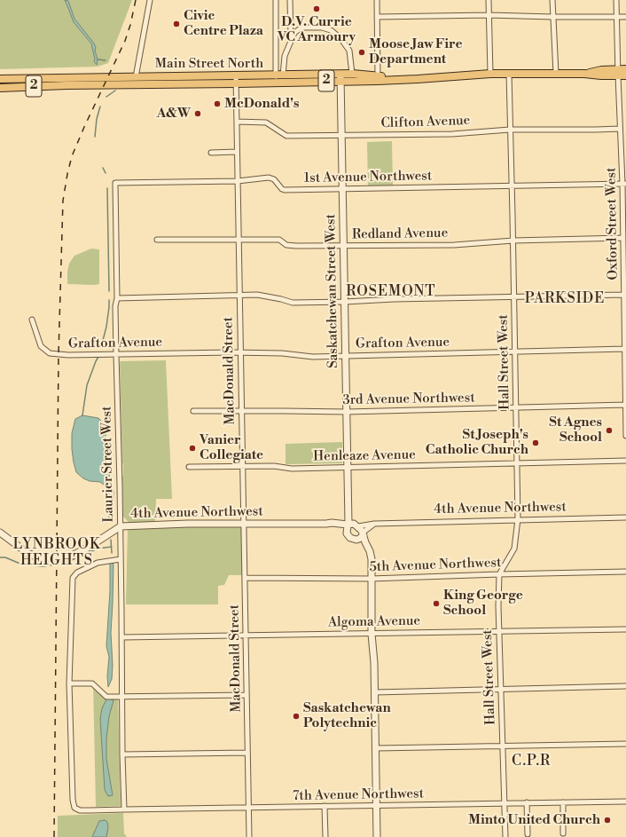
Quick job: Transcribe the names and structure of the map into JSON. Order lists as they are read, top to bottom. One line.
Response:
{"streets":{"main road":["Main Street North","2"],"street":["Clifton Avenue","1st Avenue Northwest","Oxford Street West","Redland Avenue","Saskatchewan Street West","Grafton Avenue","Hall Street West","MacDonald Street","3rd Avenue Northwest","Henleaze Avenue","Laurier Street West","4th Avenue Northwest","5th Avenue Northwest","Algoma Avenue","7th Avenue Northwest"]},"crossings":[["Main Street North","Oxford Street West"],["Main Street North","Saskatchewan Street West"],["Main Street North","Hall Street West"],["Main Street North","MacDonald Street"],["Clifton Avenue","Oxford Street West"],["Clifton Avenue","Saskatchewan Street West"],["Clifton Avenue","Hall Street West"],["Clifton Avenue","MacDonald Street"],["1st Avenue Northwest","Oxford Street West"],["1st Avenue Northwest","Saskatchewan Street West"],["1st Avenue Northwest","Hall Street West"],["1st Avenue Northwest","MacDonald Street"],["1st Avenue Northwest","Laurier Street West"],["Oxford Street West","Redland Avenue"],["Oxford Street West","Grafton Avenue"],["Oxford Street West","3rd Avenue Northwest"],["Redland Avenue","Saskatchewan Street West"],["Redland Avenue","Hall Street West"],["Redland Avenue","MacDonald Street"],["Saskatchewan Street West","Grafton Avenue"],["Saskatchewan Street West","3rd Avenue Northwest"],["Saskatchewan Street West","Henleaze Avenue"],["Saskatchewan Street West","4th Avenue Northwest"],["Grafton Avenue","Hall Street West"],["Grafton Avenue","MacDonald Street"],["Grafton Avenue","Laurier Street West"],["Hall Street West","3rd Avenue Northwest"],["Hall Street West","Henleaze Avenue"],["Hall Street West","4th Avenue Northwest"],["Hall Street West","5th Avenue Northwest"],["Hall Street West","Algoma Avenue"],["Hall Street West","7th Avenue Northwest"],["MacDonald Street","3rd Avenue Northwest"],["MacDonald Street","Henleaze Avenue"],["MacDonald Street","4th Avenue Northwest"],["MacDonald Street","5th Avenue Northwest"],["MacDonald Street","Algoma Avenue"],["MacDonald Street","7th Avenue Northwest"],["Laurier Street West","4th Avenue Northwest"],["Laurier Street West","Algoma Avenue"],["Laurier Street West","7th Avenue Northwest"]],"districts":["ROSEMONT","PARKSIDE","LYNBROOK HEIGHTS","C.P.R"],"places":["D.V. Currie VC Armoury","Civic Centre Plaza","Moose Jaw Fire Department","McDonald's","A&W","St Agnes School","St Joseph's Catholic Church","Vanier Collegiate","King George School","Saskatchewan Polytechnic","Minto United Church"]}
